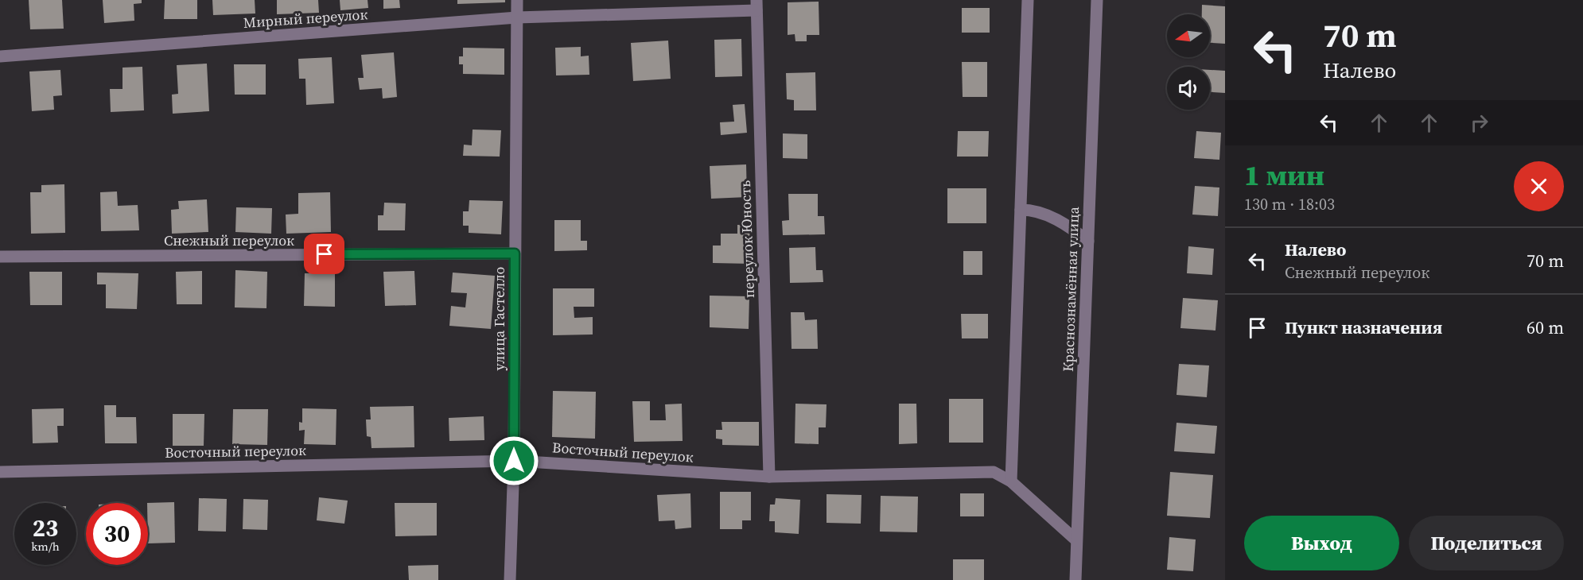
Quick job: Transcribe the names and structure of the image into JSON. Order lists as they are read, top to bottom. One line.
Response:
{"streets":{"street":["Мирный переулок","переулок Юность","Снежный переулок","Краснознамённая улица","улица Гастелло","Восточный переулок"]},"crossings":[["Мирный переулок","переулок Юность"],["Мирный переулок","улица Гастелло"],["переулок Юность","Восточный переулок"],["Снежный переулок","улица Гастелло"],["Краснознамённая улица","Восточный переулок"],["улица Гастелло","Восточный переулок"]],"north":"left","page":{"turn":["70 m","Налево"],"heading":["1 мин","130 m · 18:03"],"list":[{"name":"Налево","note":"Снежный переулок","value":"70 m"},{"name":"Пункт назначения","value":"60 m"}],"speed":"23 km/h","limit":"30","buttons":["Выход","Поделиться"]}}
